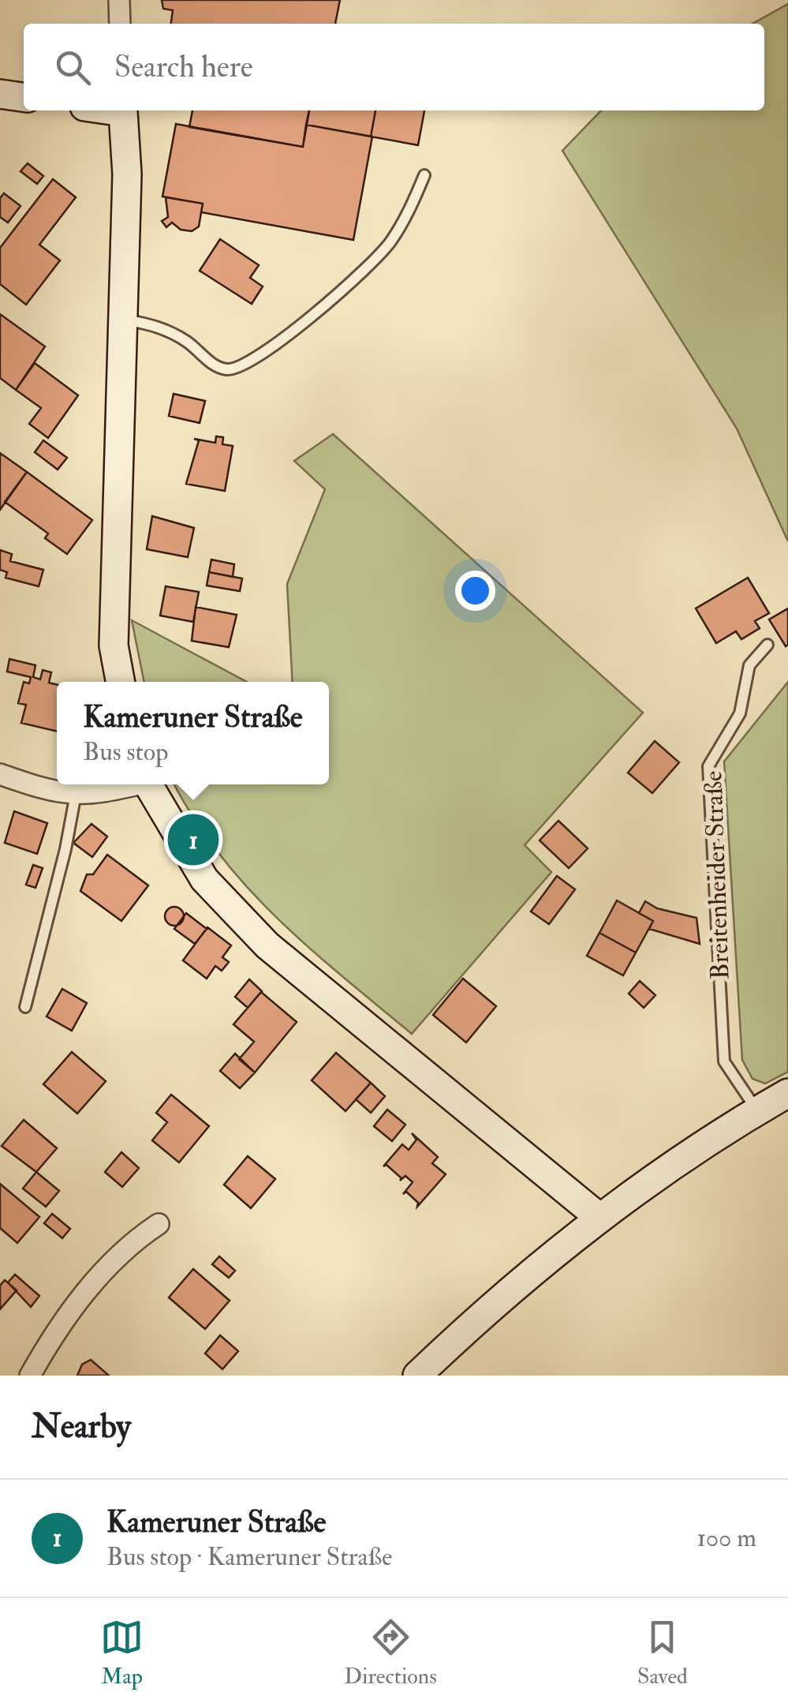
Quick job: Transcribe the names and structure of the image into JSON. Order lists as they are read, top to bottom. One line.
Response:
{"streets":{"lane":["Breitenheider Straße"]},"page":{"search":"Search here","popup":["Kameruner Straße","Bus stop"],"pins":"1","heading":"Nearby","list":[{"mark":"1","name":"Kameruner Straße","note":"Bus stop · Kameruner Straße","value":"100 m"}],"nav":["Map","Directions","Saved"]}}
